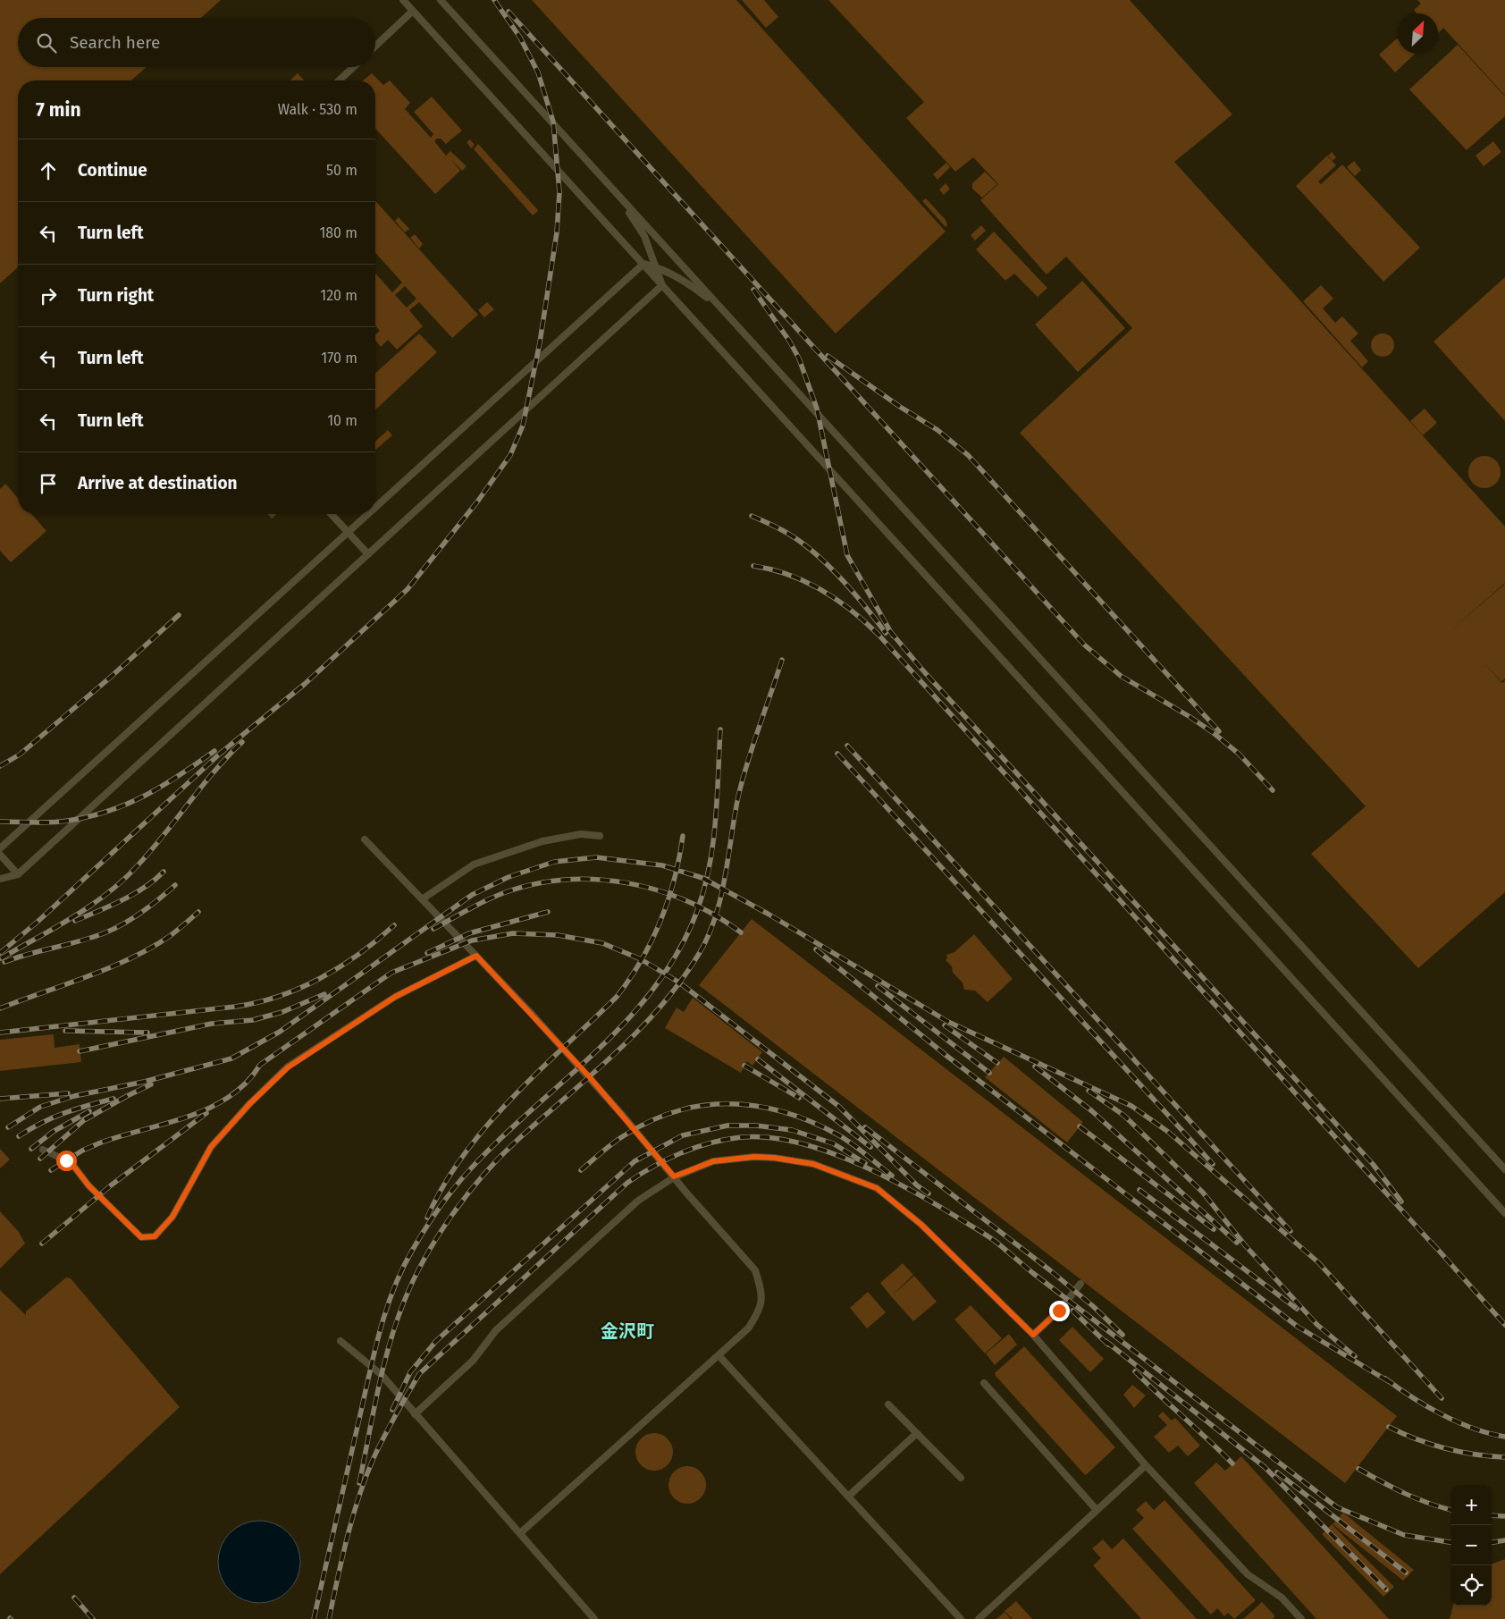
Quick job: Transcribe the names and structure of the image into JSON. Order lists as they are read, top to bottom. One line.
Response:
{"districts":["金沢町"],"north":"top right","page":{"search":"Search here","heading":["7 min","Walk · 530 m"],"list":[["Continue","50 m"],["Turn left","180 m"],["Turn right","120 m"],["Turn left","170 m"],["Turn left","10 m"],"Arrive at destination"],"map_buttons":["+","−"]}}
